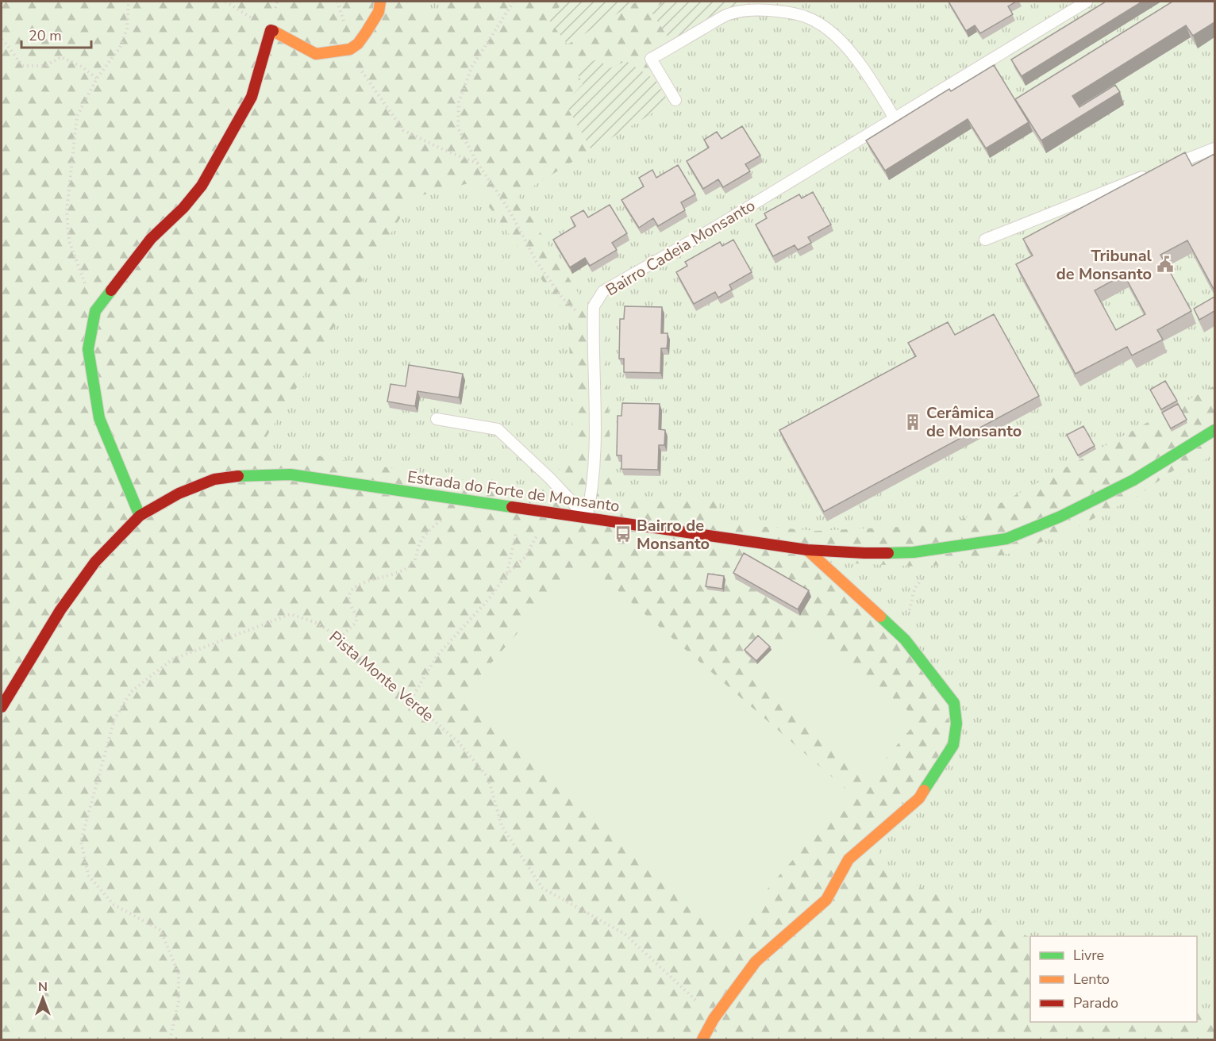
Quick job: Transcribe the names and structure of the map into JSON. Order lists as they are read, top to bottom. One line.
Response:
{"streets":{"street":["Estrada do Forte de Monsanto"],"lane":["Bairro Cadeia Monsanto"],"path":["Pista Monte Verde"]},"crossings":[["Bairro Cadeia Monsanto","Estrada do Forte de Monsanto"]],"places":{"public building":["Tribunal de Monsanto"],"building":["Cerâmica de Monsanto"],"bus stop":["Bairro de Monsanto"]},"legend":["Livre","Lento","Parado"],"scale_bar":"20 m","north":"top"}
